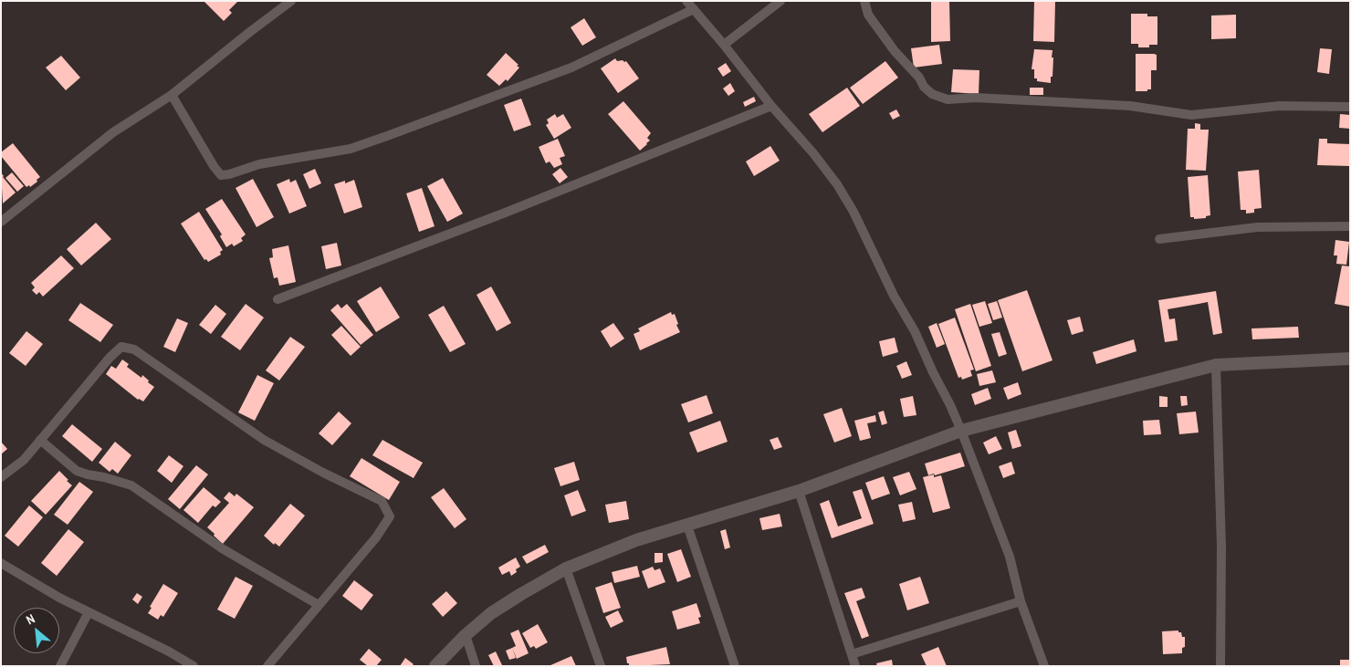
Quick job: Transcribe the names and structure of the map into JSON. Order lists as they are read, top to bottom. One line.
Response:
{"north":"top left"}
